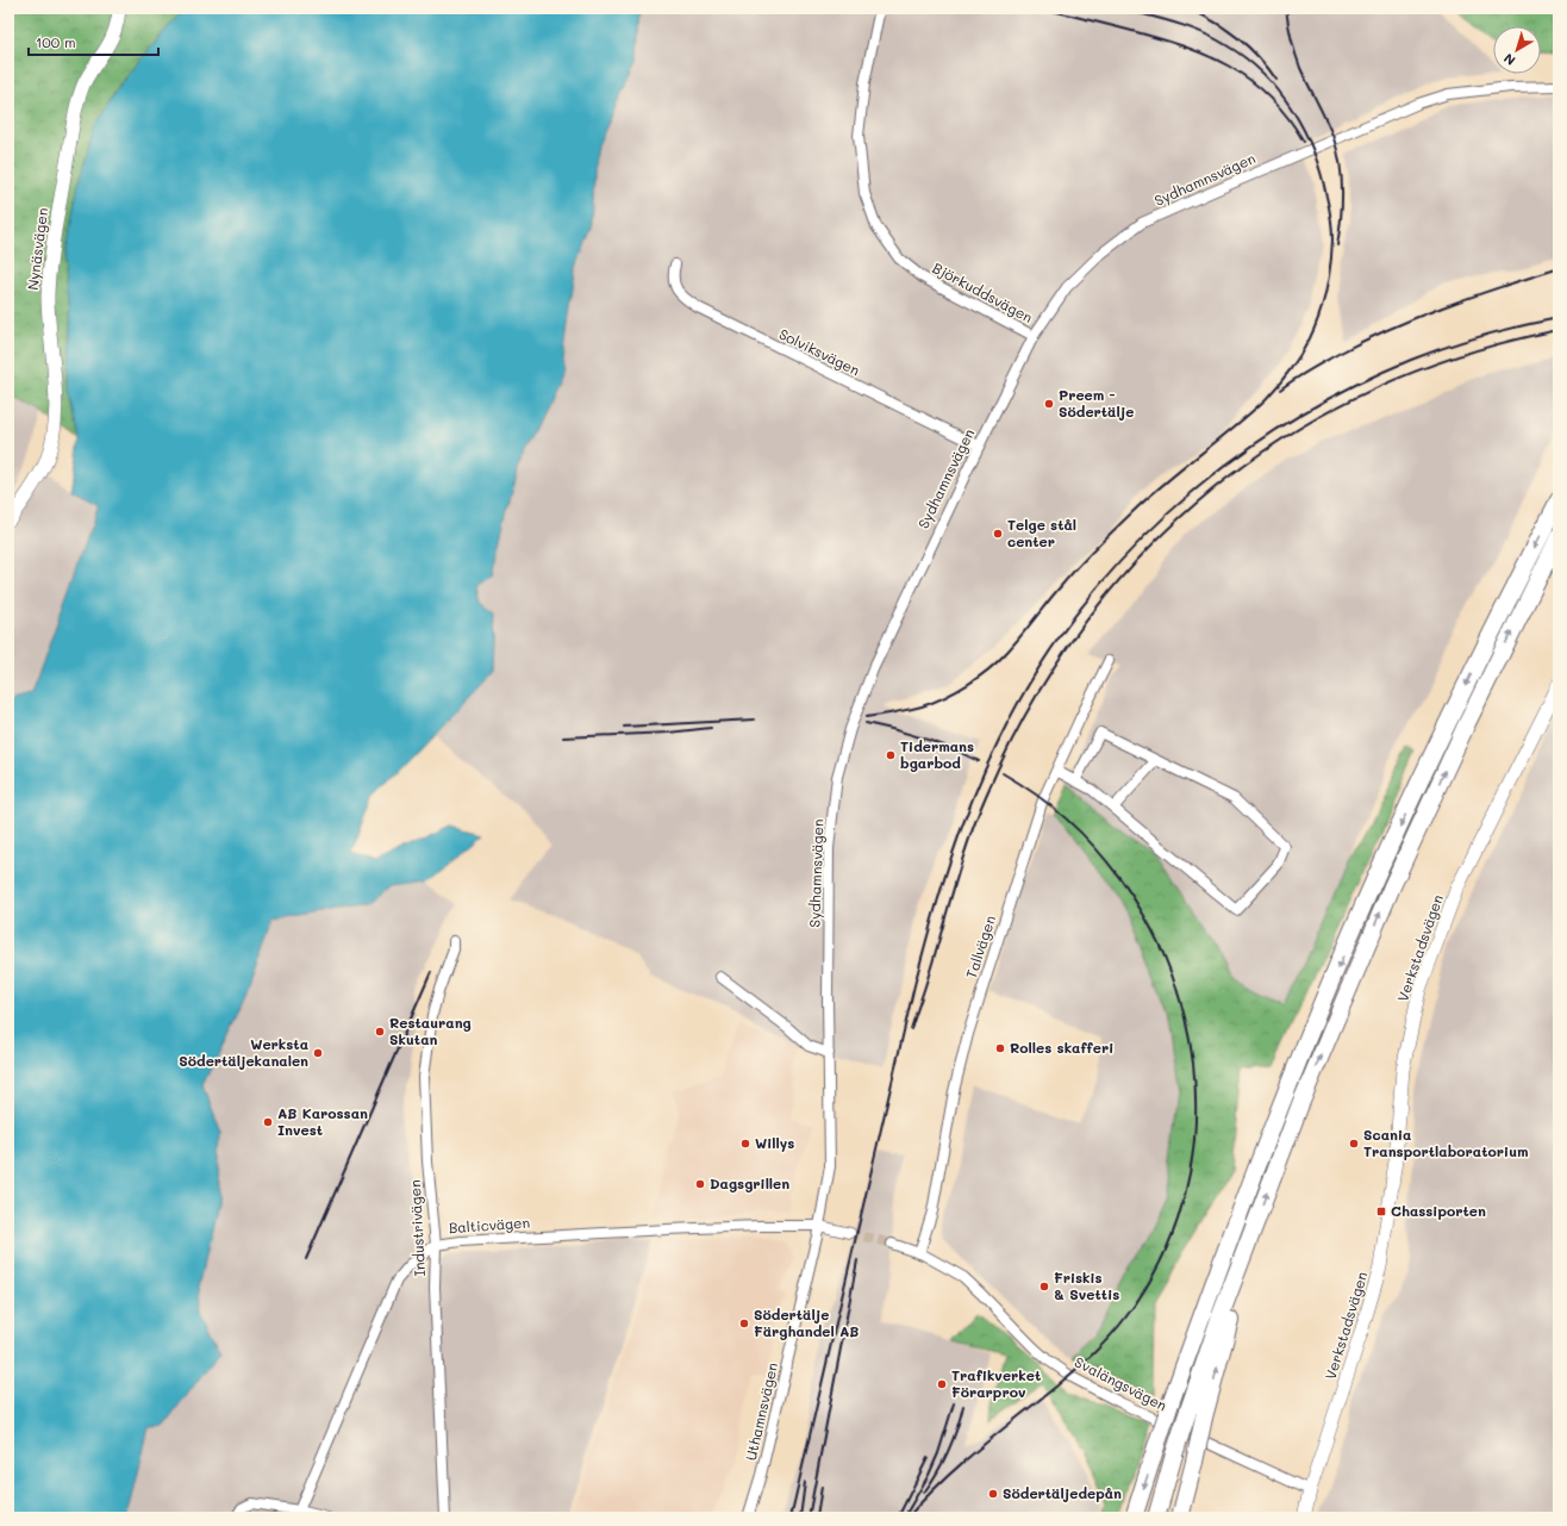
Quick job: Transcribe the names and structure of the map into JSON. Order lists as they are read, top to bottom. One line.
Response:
{"streets":{"main road":["Nynäsvägen","Verkstadsvägen"],"street":["Sydhamnsvägen","Björkuddsvägen","Solviksvägen","Tallvägen","Balticvägen","Industrivägen","Svalängsvägen","Uthamnsvägen"]},"crossings":[["Sydhamnsvägen","Björkuddsvägen"],["Sydhamnsvägen","Solviksvägen"],["Sydhamnsvägen","Balticvägen"],["Sydhamnsvägen","Uthamnsvägen"],["Tallvägen","Svalängsvägen"],["Verkstadsvägen","Svalängsvägen"],["Balticvägen","Industrivägen"],["Balticvägen","Uthamnsvägen"]],"places":{"other":["Preem - Södertälje","Telge stål center","Tidermans bgarbod","Restaurang Skutan","Rolles skafferi","Werksta Södertäljekanalen","AB Karossan Invest","Willys","Scania Transportlaboratorium","Dagsgrillen","Friskis & Svettis","Södertälje Färghandel AB","Trafikverket Förarprov","Södertäljedepån"],"transit":["Chassiporten"]},"scale_bar":"100 m","north":"bottom left"}
